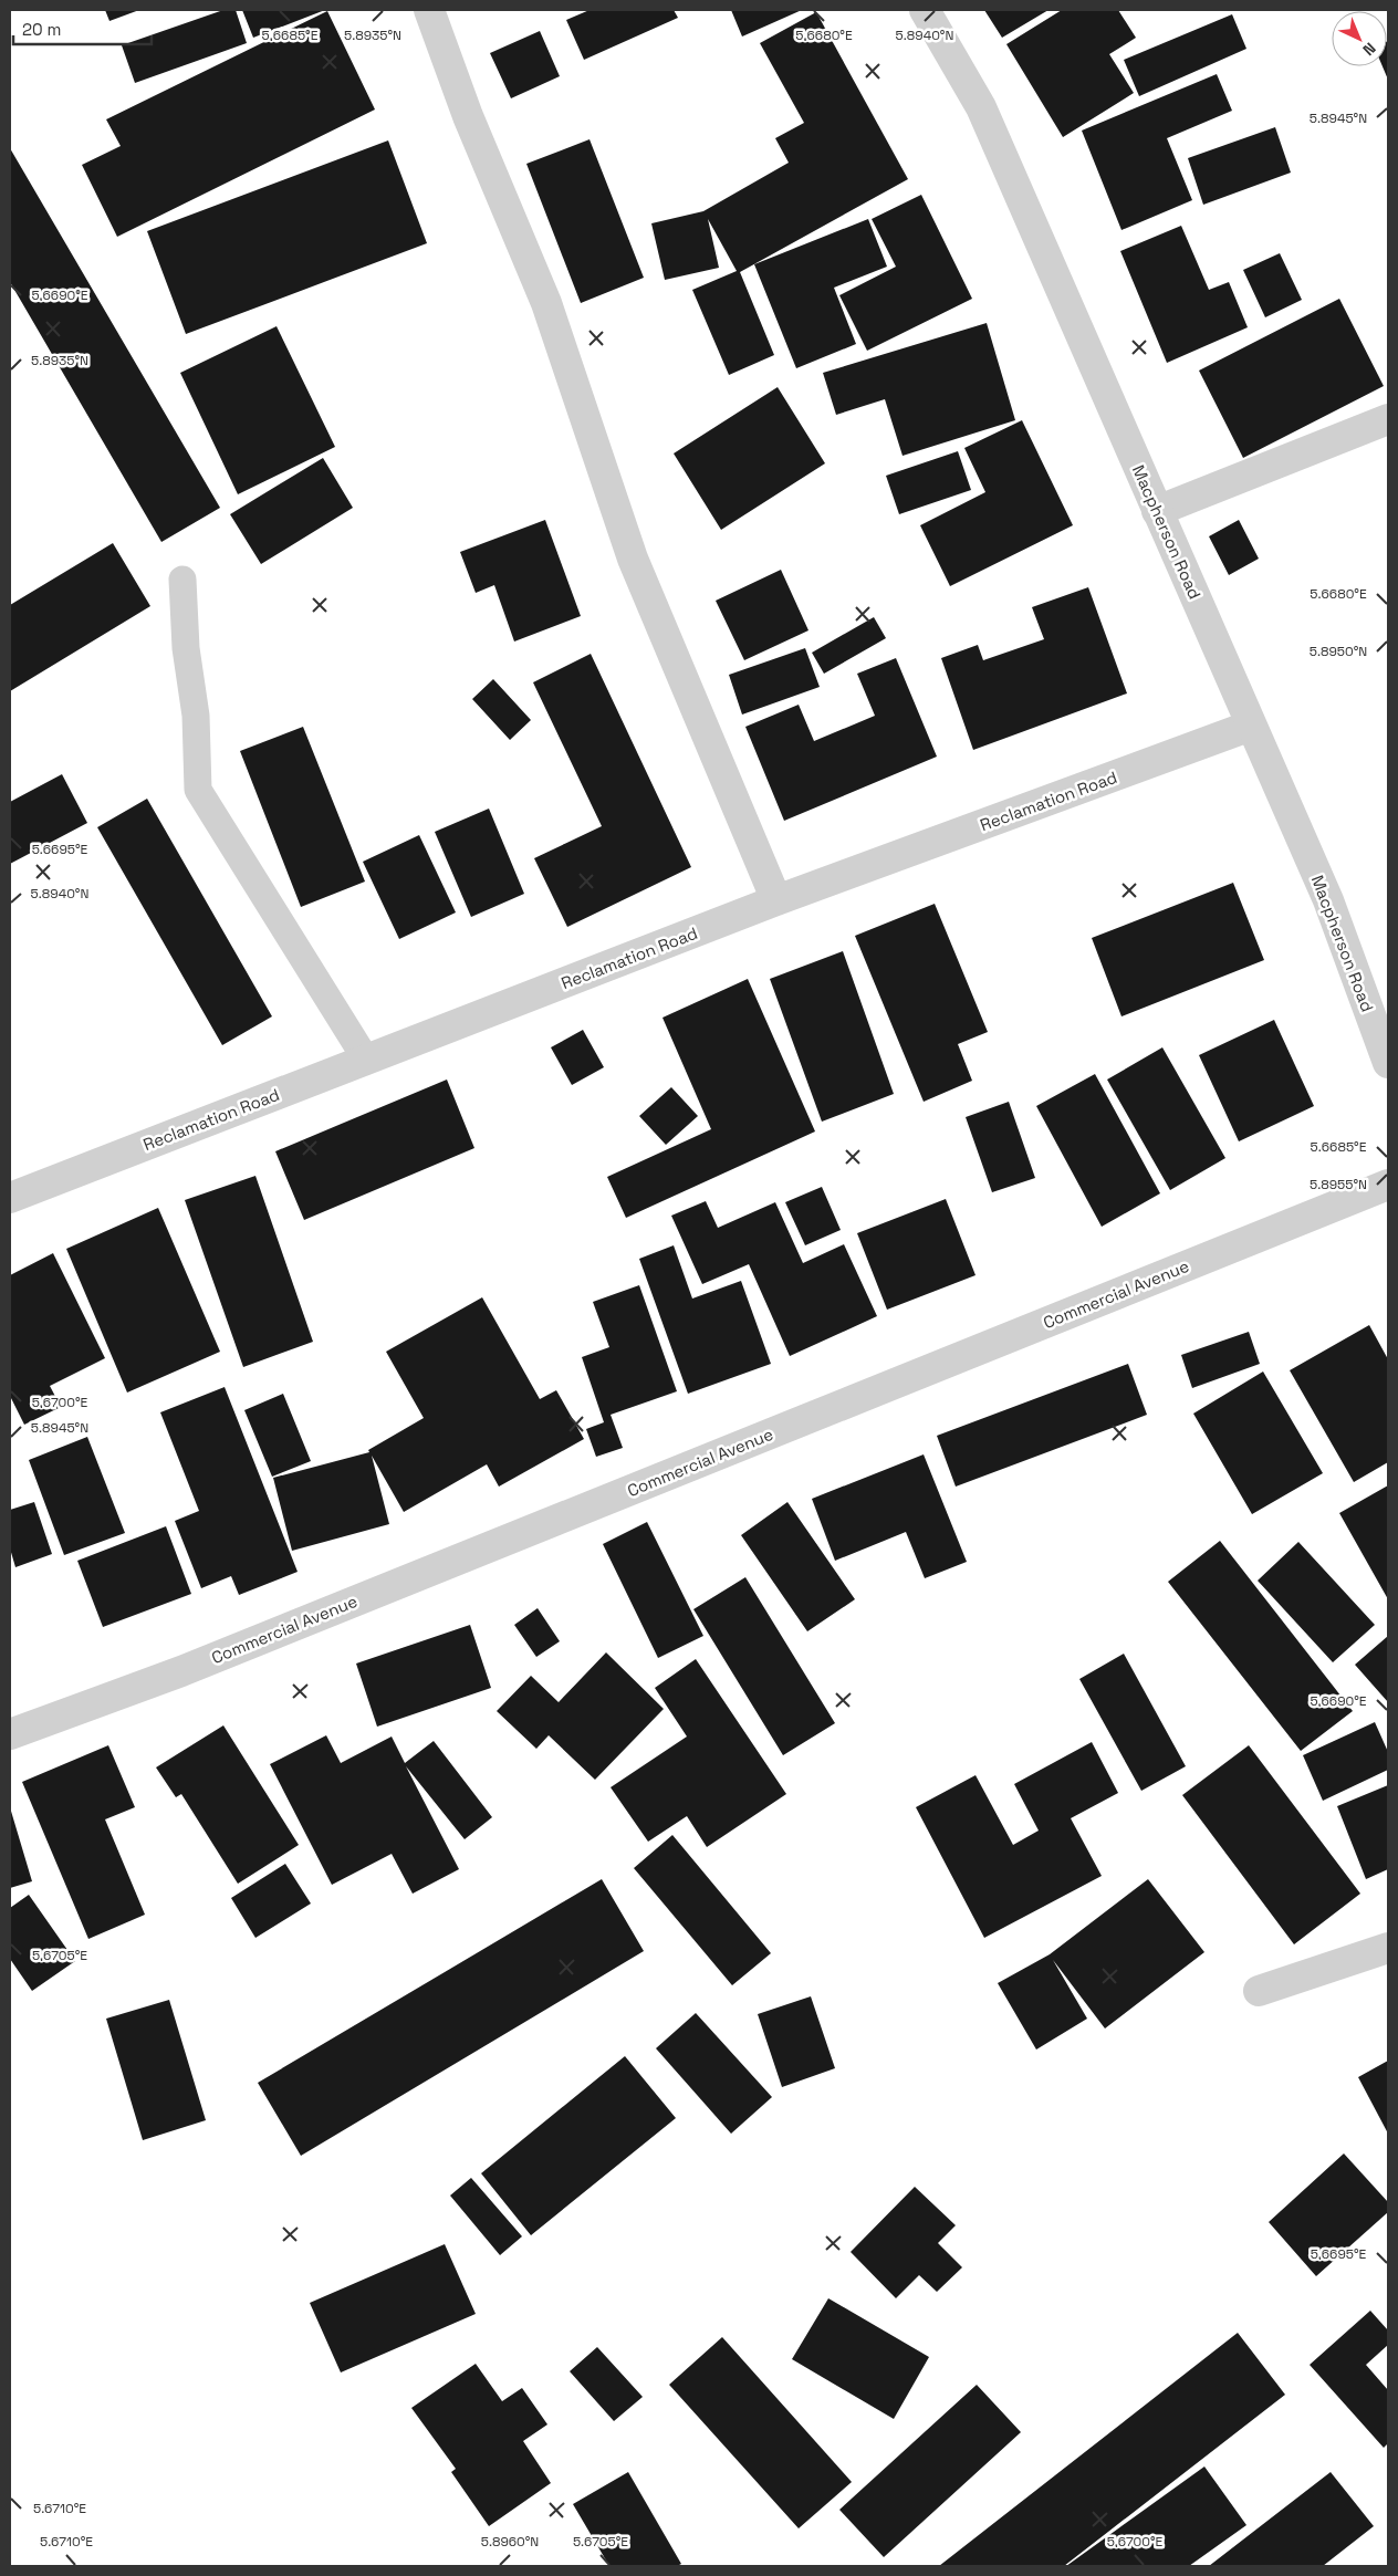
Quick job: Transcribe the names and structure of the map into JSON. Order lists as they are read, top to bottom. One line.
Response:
{"streets":{"street":["Macpherson Road","Reclamation Road","Commercial Avenue"]},"crossings":[["Macpherson Road","Reclamation Road"]],"scale_bar":"20 m","north":"bottom right","coordinates":["5.8935°N","5.8940°N","5.6685°E","5.6680°E","5.8945°N","5.6690°E","5.8950°N","5.6695°E","5.8955°N","5.6700°E","5.6705°E","5.6710°E","5.8960°N"]}
